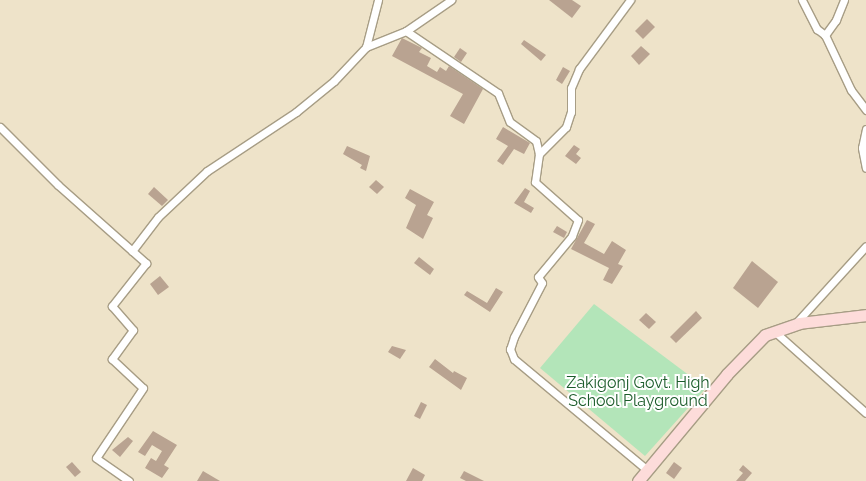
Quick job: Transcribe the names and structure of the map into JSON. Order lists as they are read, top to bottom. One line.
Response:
{"parks":["Zakigonj Govt. High School Playground"]}
